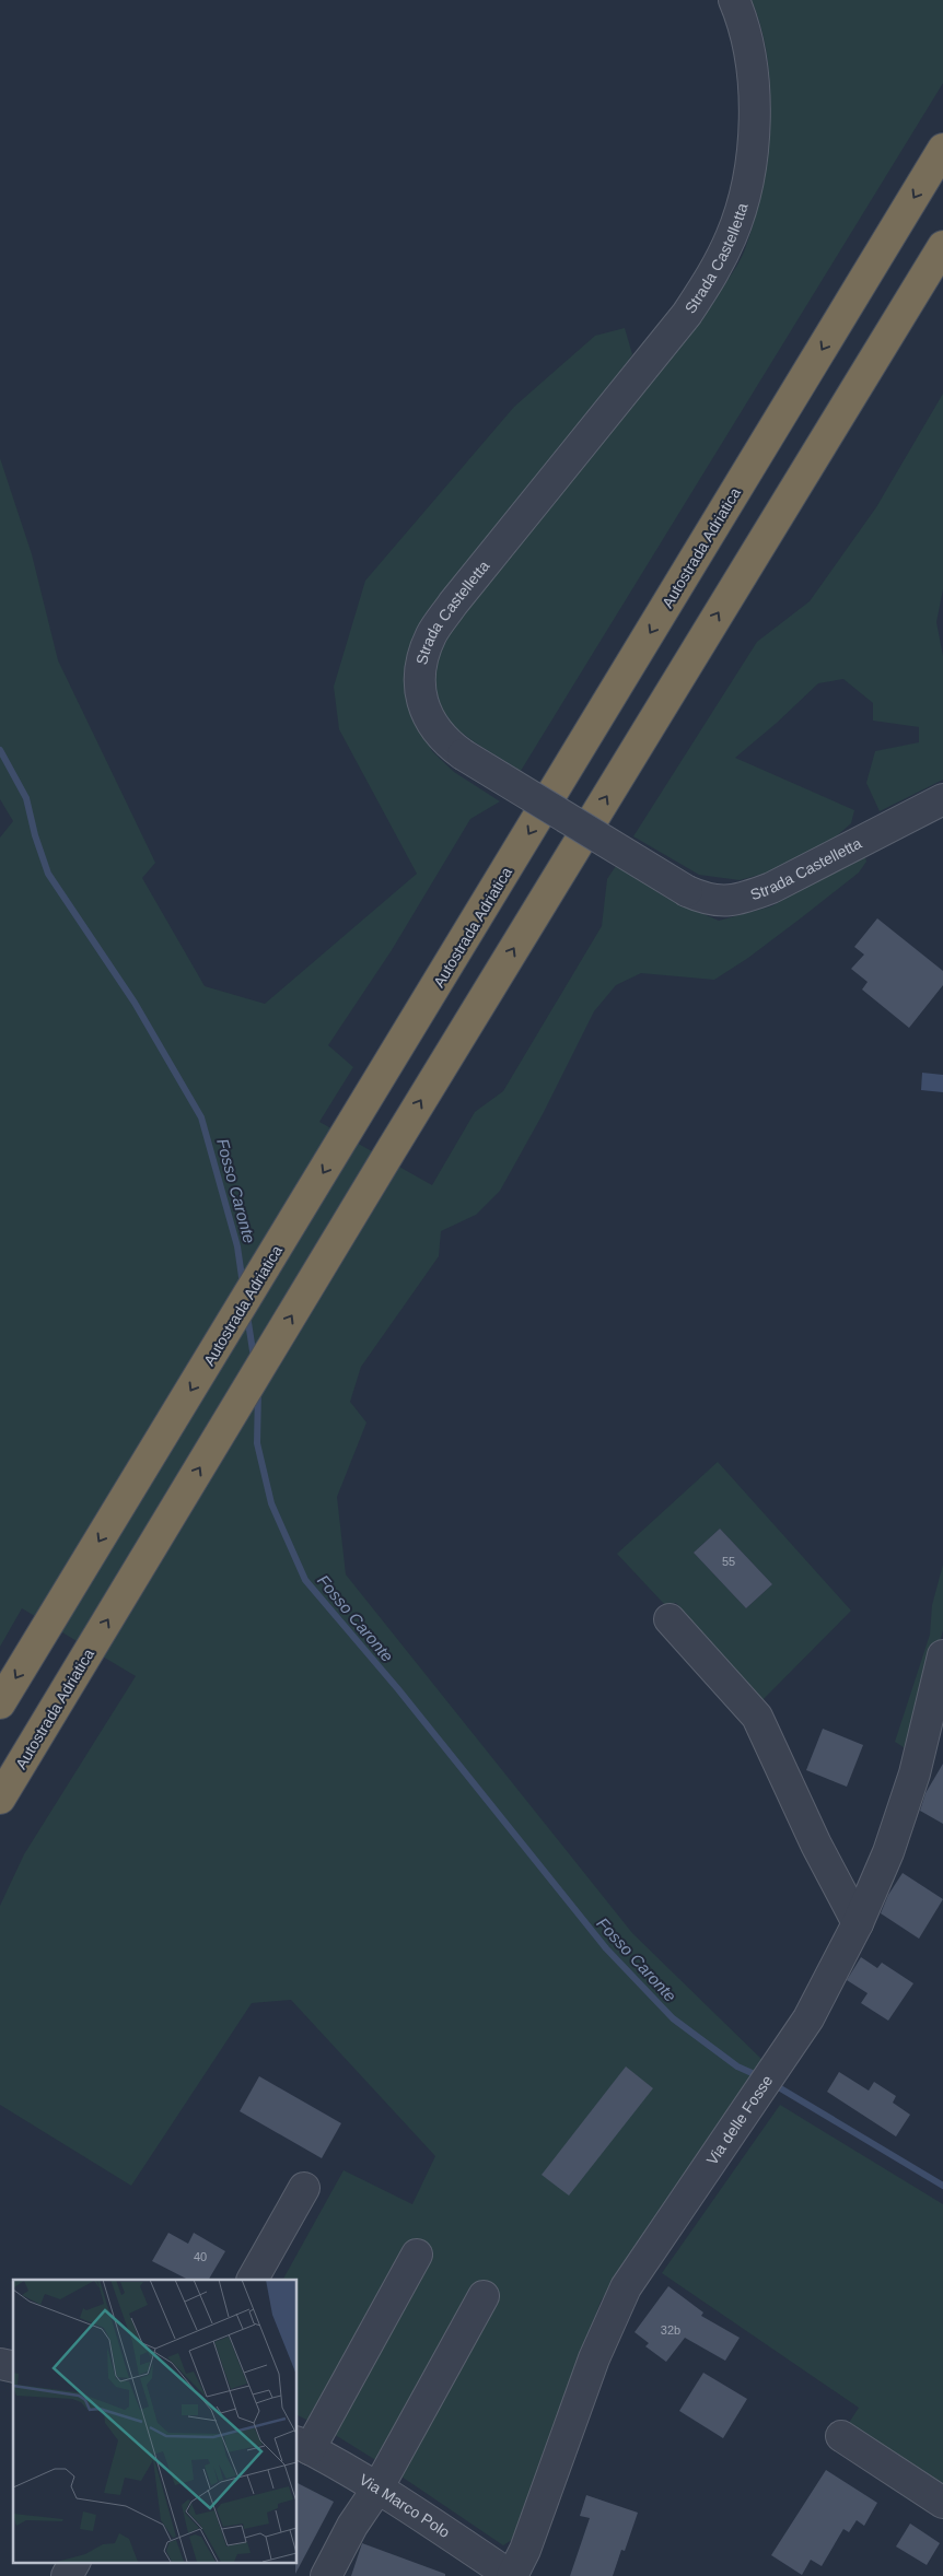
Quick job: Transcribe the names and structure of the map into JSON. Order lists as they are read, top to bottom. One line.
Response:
{"streets":{"highway":["Autostrada Adriatica"],"street":["Strada Castelletta","Via delle Fosse","Via Marco Polo"]},"crossings":[["Via delle Fosse","Via Marco Polo"]],"water":["Fosso Caronte"],"house_numbers":["55","40","32b"]}
